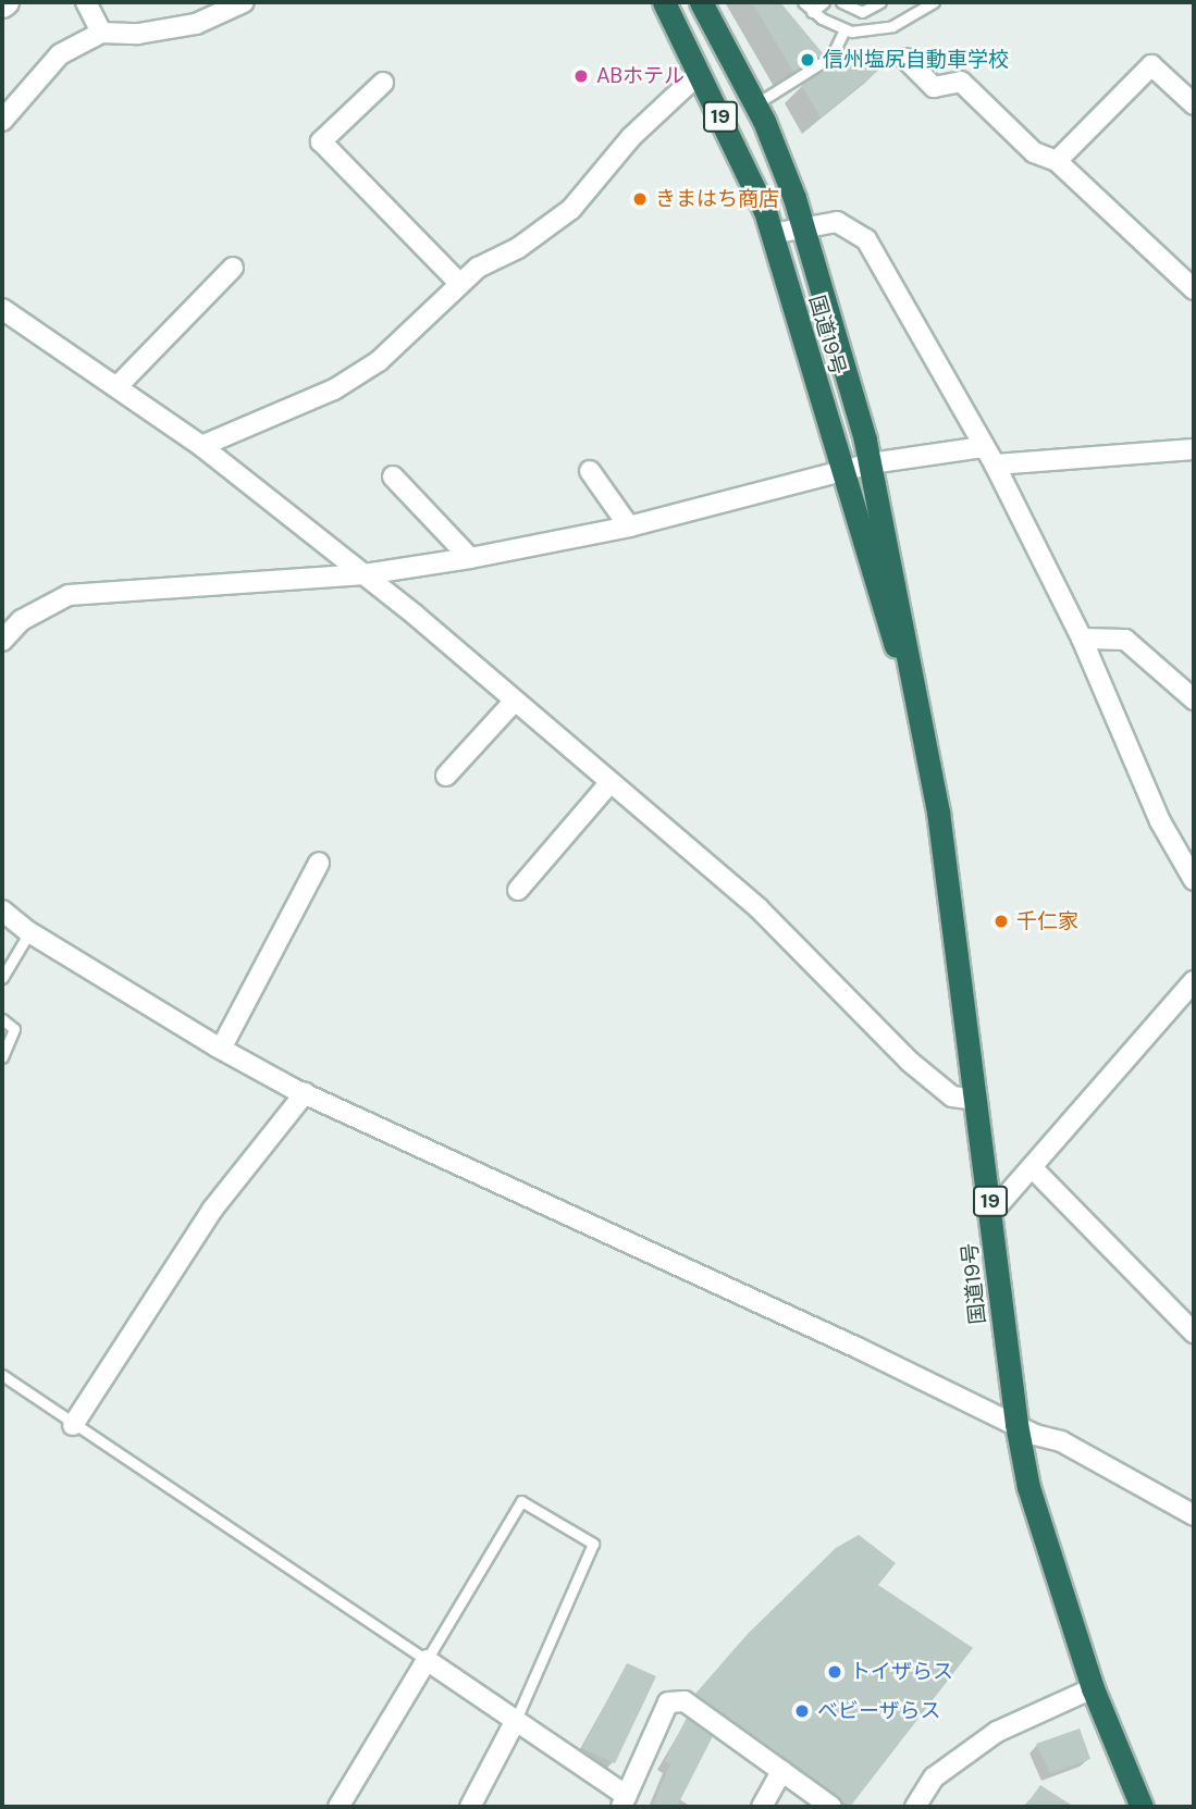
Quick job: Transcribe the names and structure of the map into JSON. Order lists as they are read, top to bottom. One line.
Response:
{"streets":{"highway":["19","国道19号"]},"places":["信州塩尻自動車学校","ABホテル","きまはち商店","千仁家","トイザらス","ベビーザらス"]}
